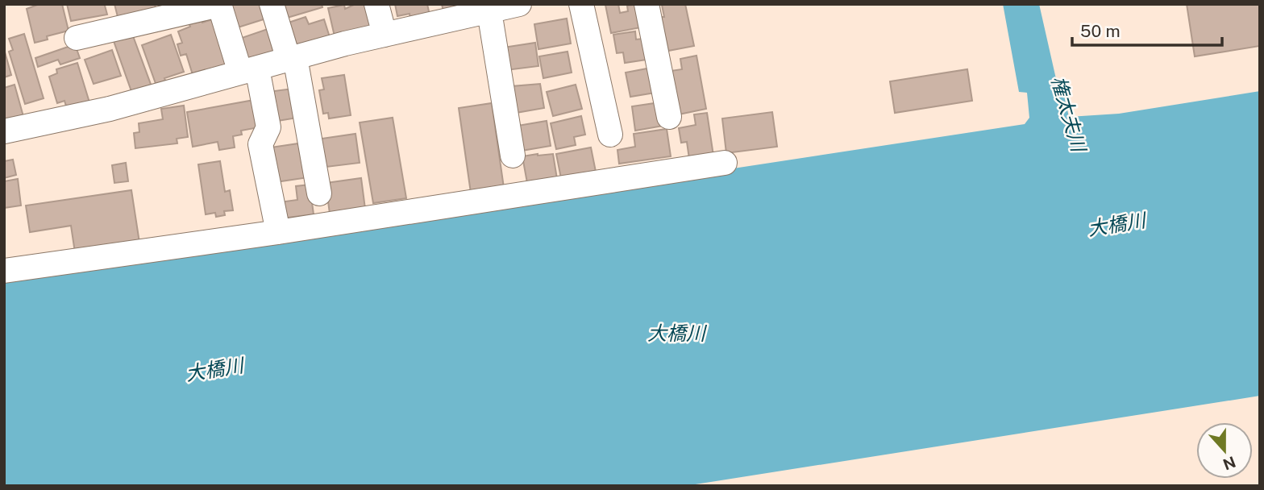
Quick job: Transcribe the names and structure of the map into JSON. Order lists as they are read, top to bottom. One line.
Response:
{"water":["権太夫川","大橋川"],"scale_bar":"50 m","north":"bottom"}
